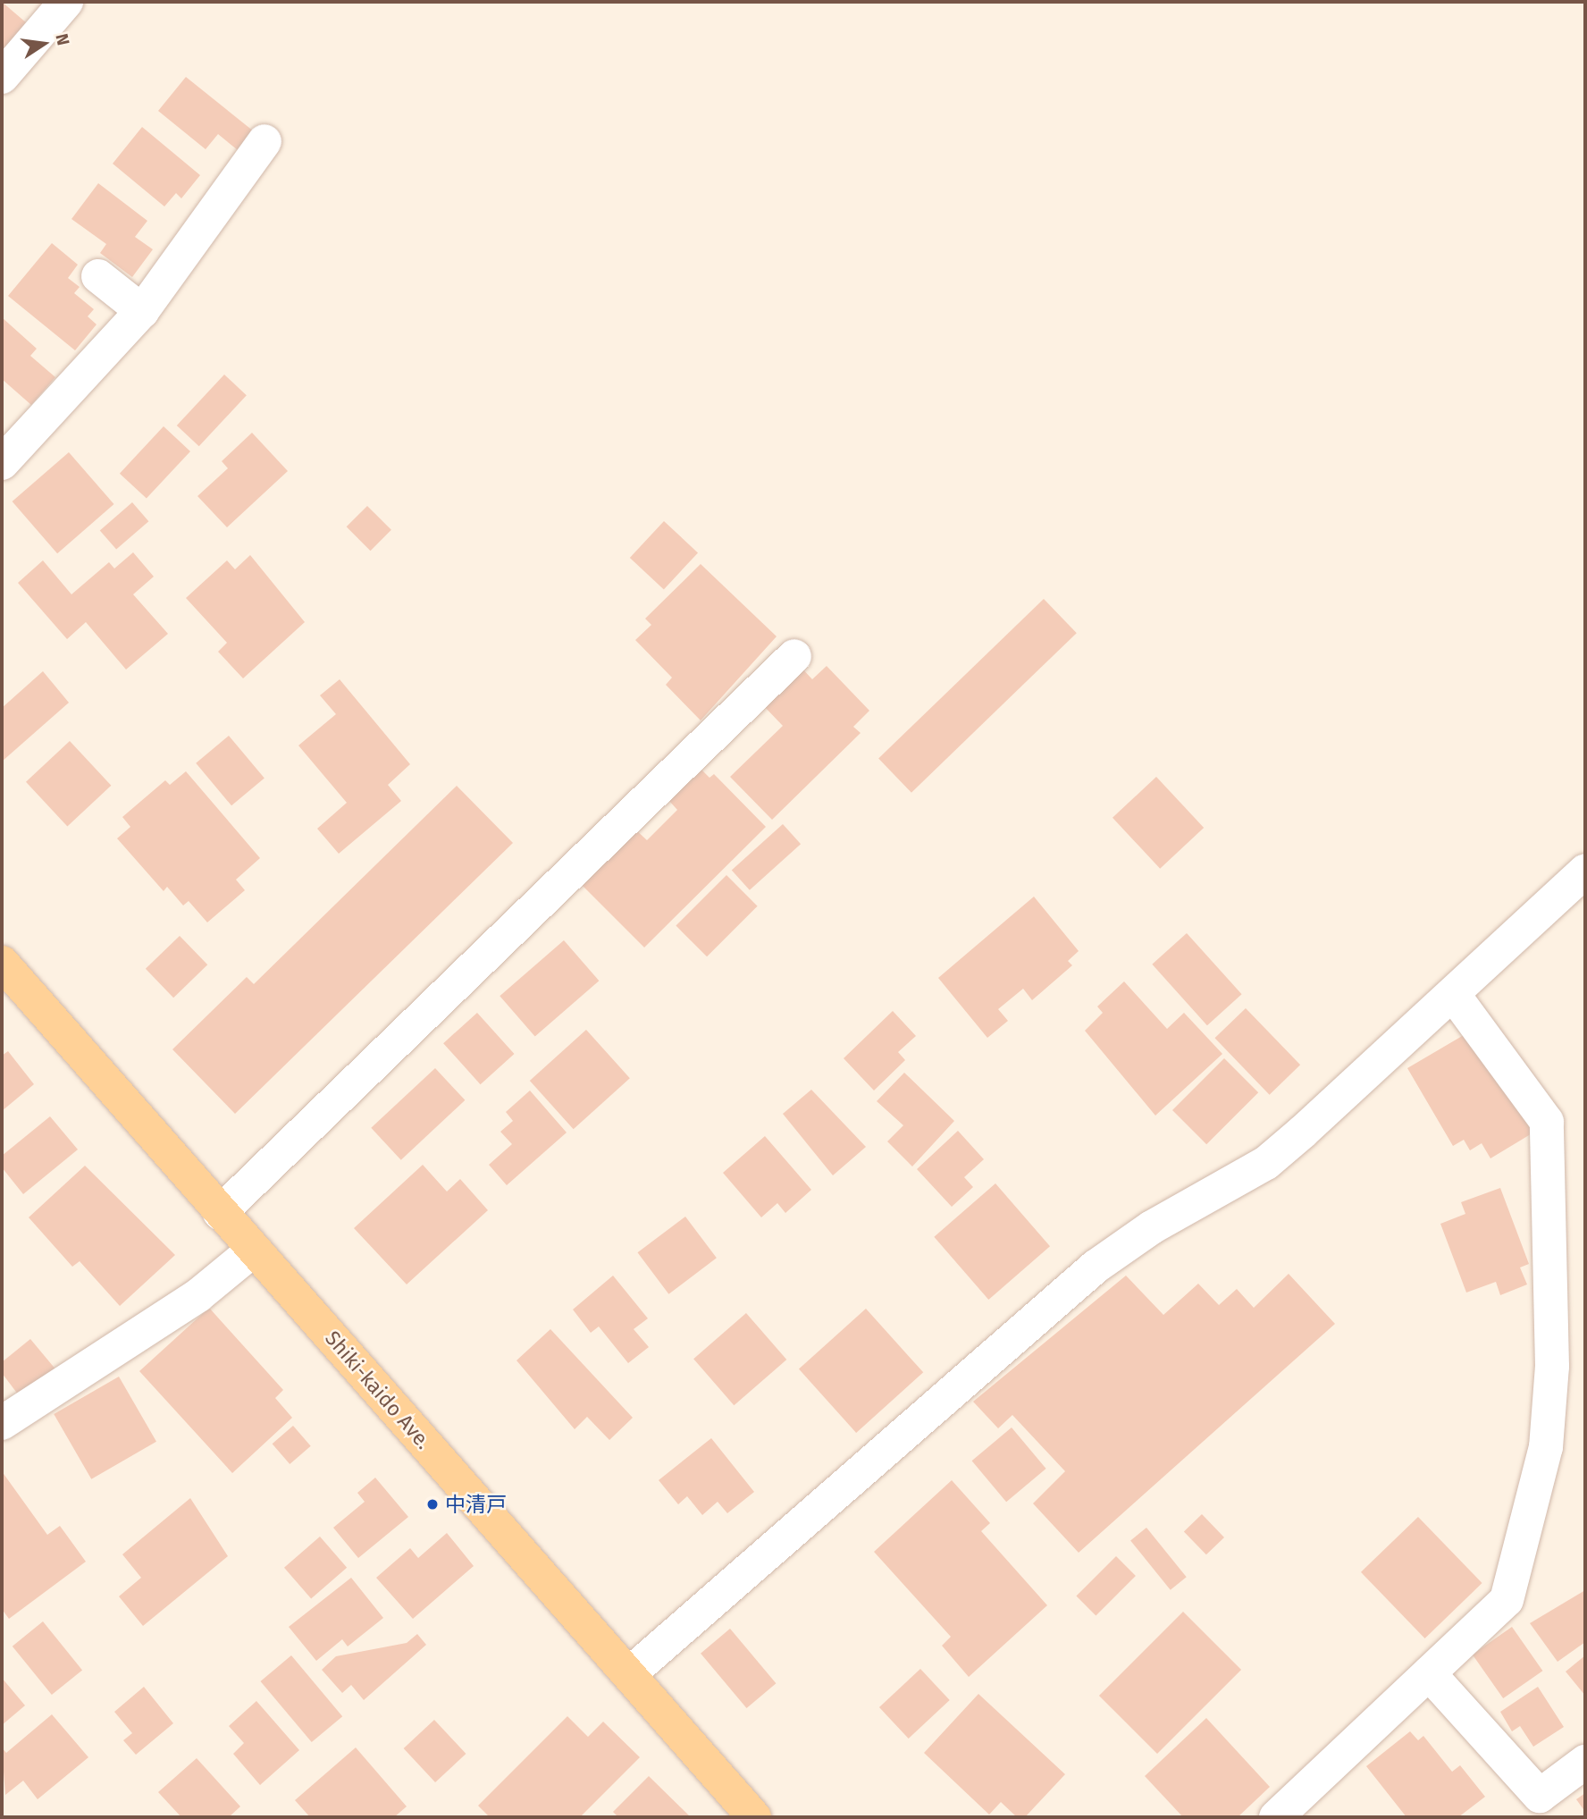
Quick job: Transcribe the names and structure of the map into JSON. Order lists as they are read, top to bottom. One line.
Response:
{"streets":{"main road":["Shiki-kaido Ave."]},"places":["中清戸"],"north":"right"}
